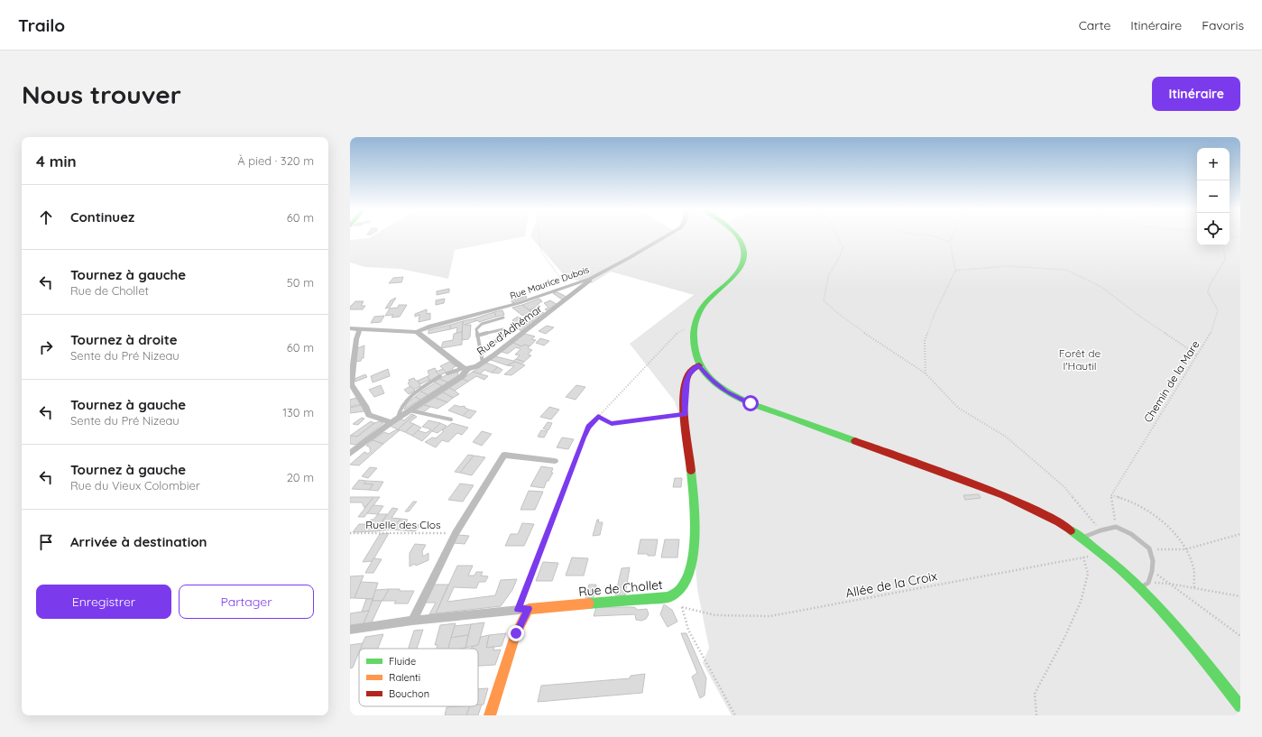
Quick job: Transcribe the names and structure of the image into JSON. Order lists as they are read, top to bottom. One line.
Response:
{"streets":{"main road":["Rue de Chollet"],"street":["Rue Maurice Dubois","Rue d'Adhémar"],"path":["Chemin de la Mare","Ruelle des Clos","Allée de la Croix"]},"crossings":[["Rue Maurice Dubois","Rue d'Adhémar"]],"parks":["Forêt de l'Hautil"],"legend":["Fluide","Ralenti","Bouchon"],"page":{"header":"Trailo","nav":["Carte","Itinéraire","Favoris"],"buttons":["Itinéraire",["Enregistrer","Partager"]],"title":"Nous trouver","heading":["4 min","À pied · 320 m"],"map_buttons":["+","−"],"list":[["Continuez","60 m"],["Tournez à gauche","Rue de Chollet","50 m"],["Tournez à droite","Sente du Pré Nizeau","60 m"],["Tournez à gauche","Sente du Pré Nizeau","130 m"],["Tournez à gauche","Rue du Vieux Colombier","20 m"],"Arrivée à destination"]}}
